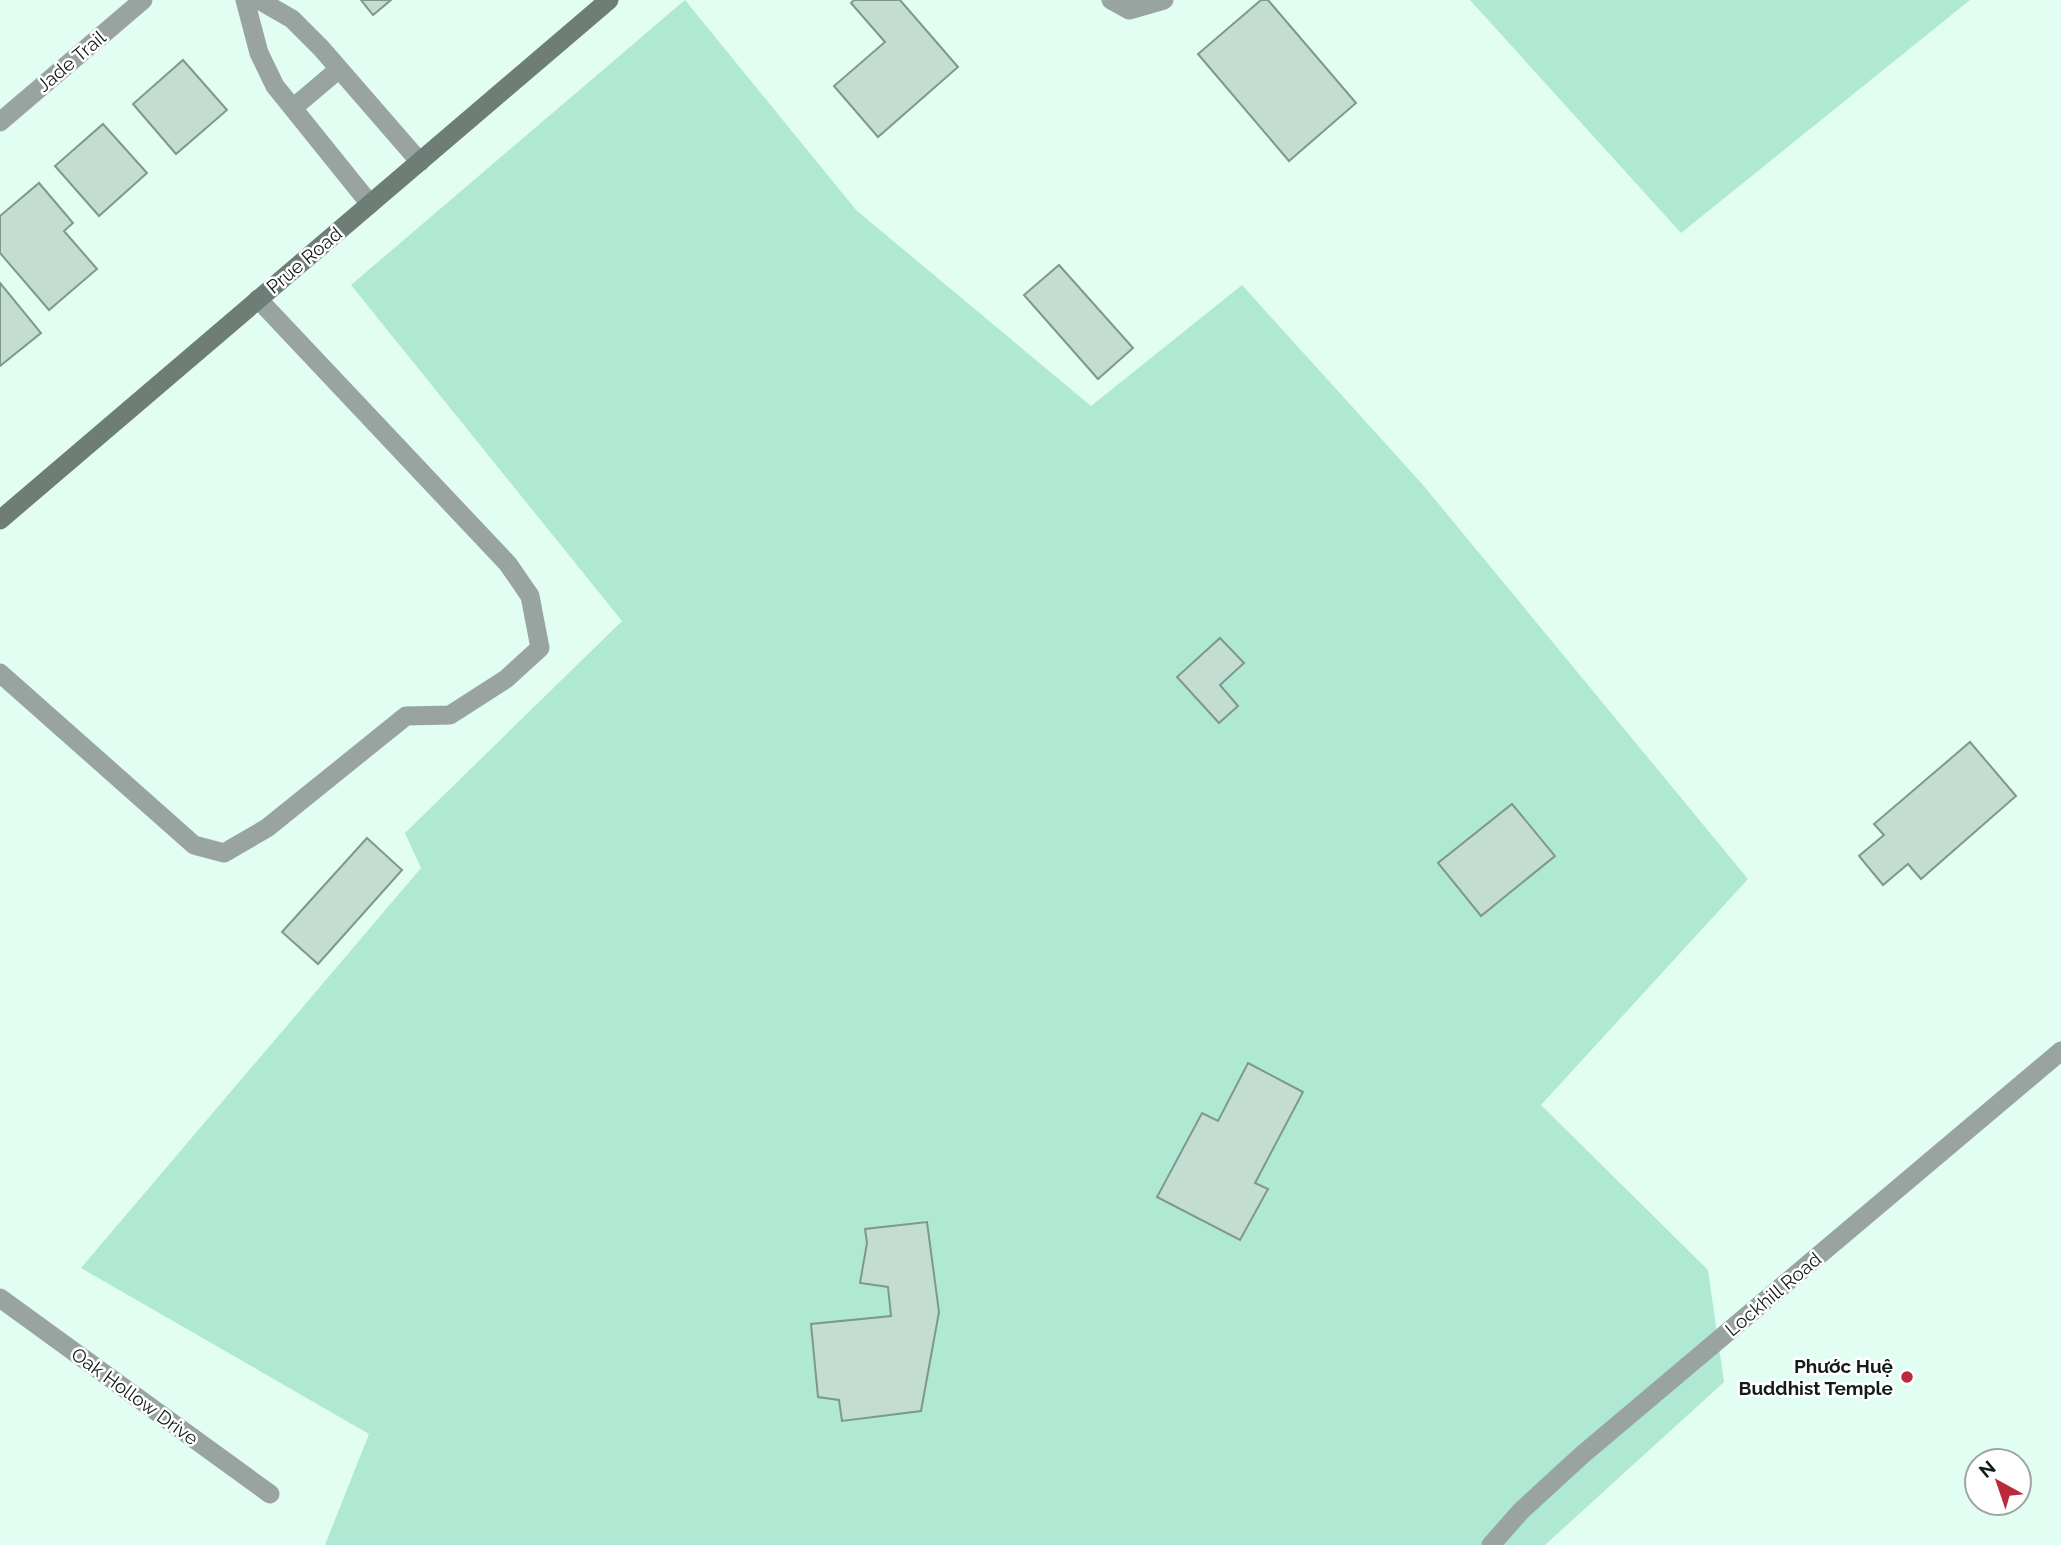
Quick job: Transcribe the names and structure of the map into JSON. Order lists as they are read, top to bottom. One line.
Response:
{"streets":{"main road":["Prue Road"],"street":["Jade Trail","Lockhill Road","Oak Hollow Drive"]},"places":["Phước Huệ Buddhist Temple"],"north":"top left"}
